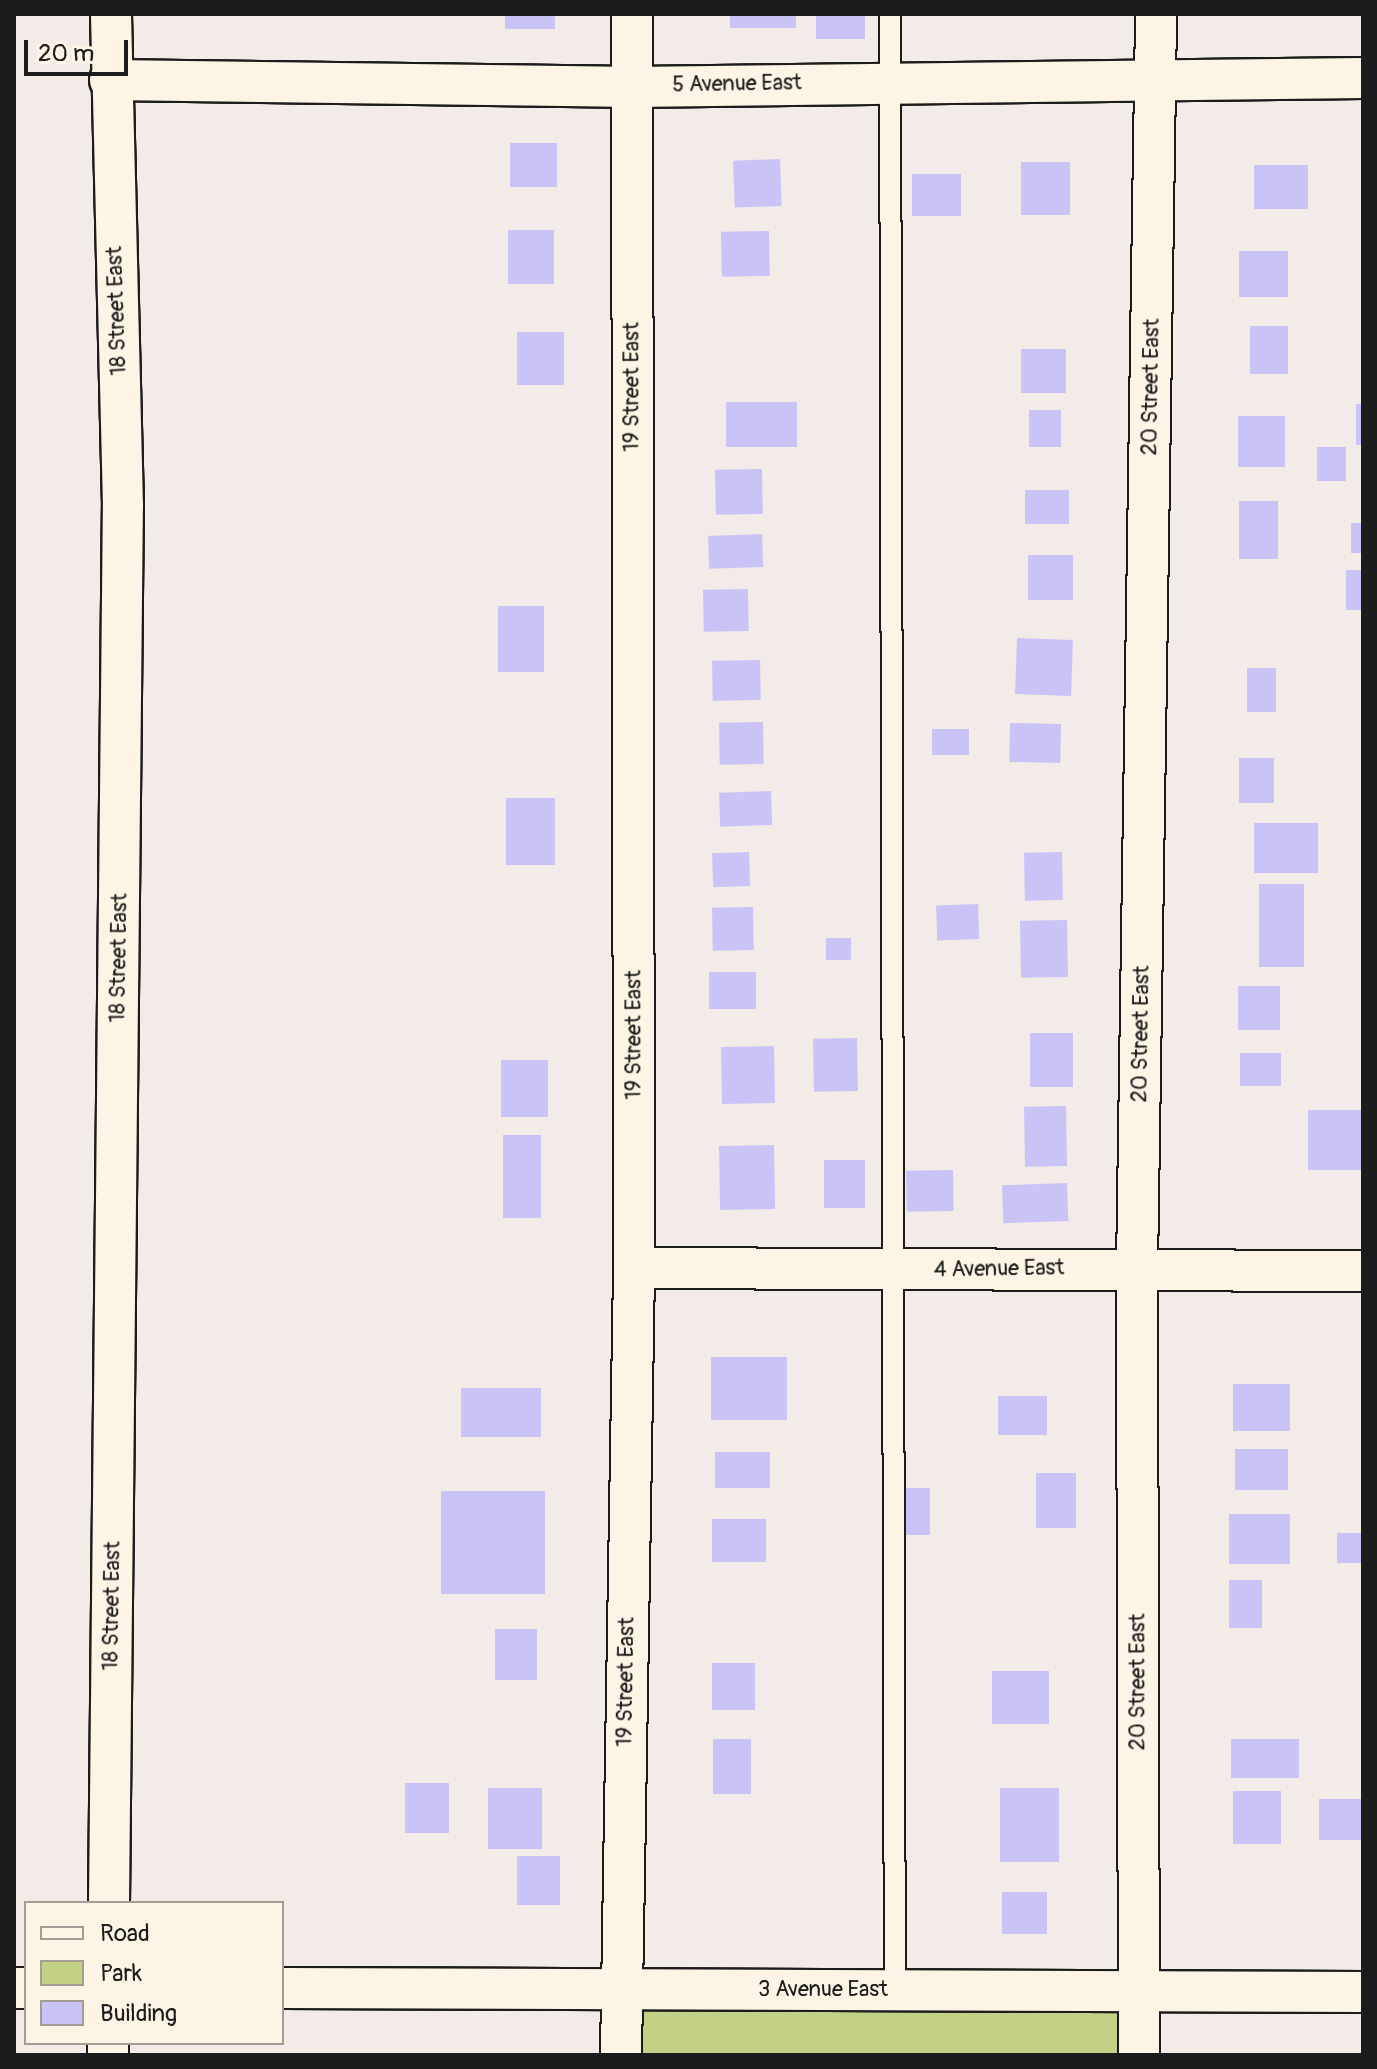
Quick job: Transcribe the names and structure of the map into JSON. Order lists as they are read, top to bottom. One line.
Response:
{"streets":{"street":["5 Avenue East","18 Street East","19 Street East","20 Street East","4 Avenue East","3 Avenue East"]},"crossings":[["5 Avenue East","18 Street East"],["5 Avenue East","19 Street East"],["5 Avenue East","20 Street East"],["19 Street East","4 Avenue East"],["19 Street East","3 Avenue East"],["20 Street East","4 Avenue East"],["20 Street East","3 Avenue East"]],"legend":["Road","Park","Building"],"scale_bar":"20 m"}
